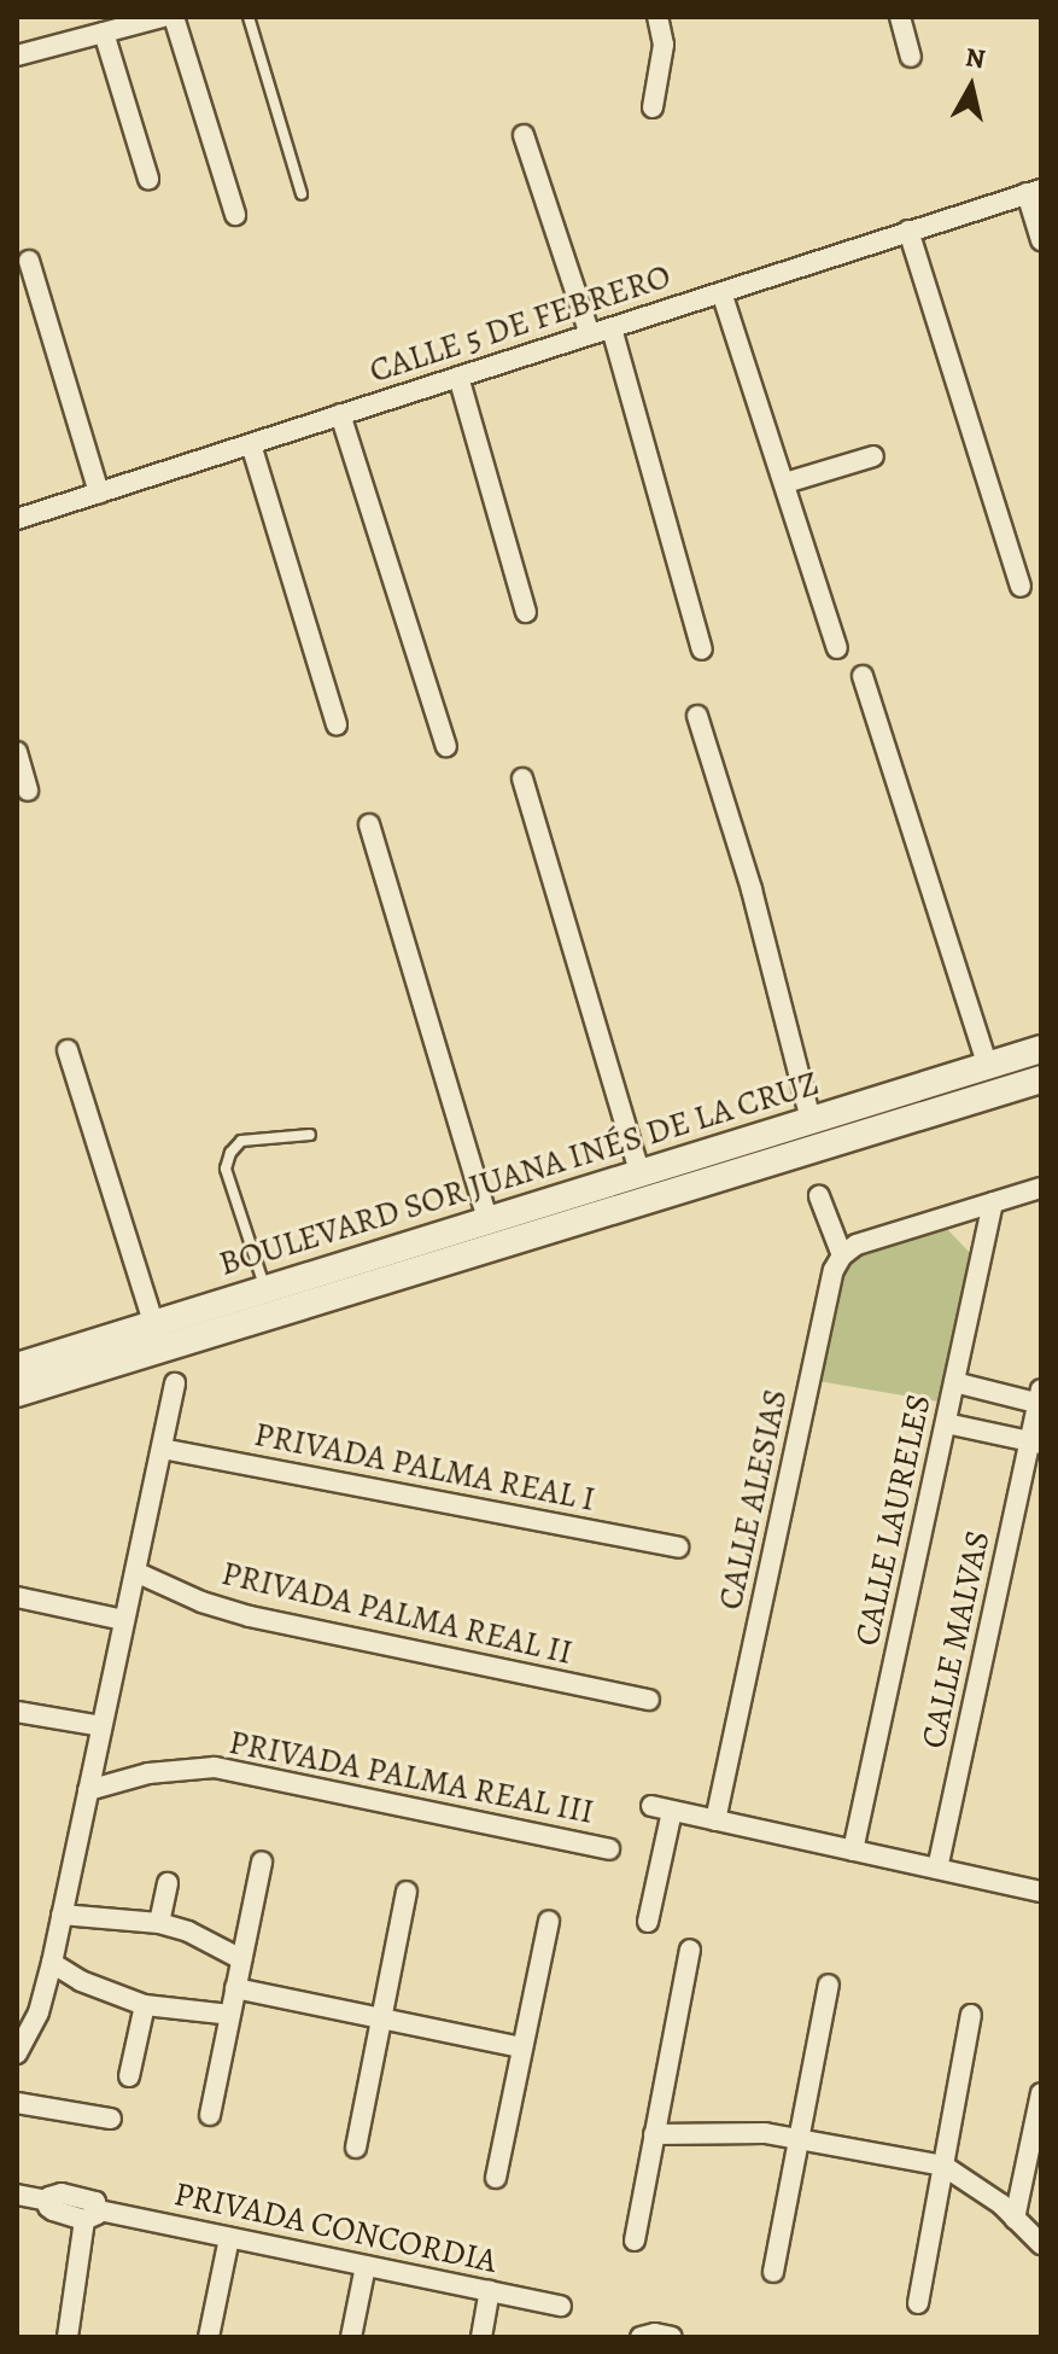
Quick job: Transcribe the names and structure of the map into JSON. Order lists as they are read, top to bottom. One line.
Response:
{"streets":{"main road":["BOULEVARD SOR JUANA INÉS DE LA CRUZ"],"street":["CALLE 5 DE FEBRERO","PRIVADA PALMA REAL I","CALLE ALESIAS","CALLE LAURELES","PRIVADA PALMA REAL II","CALLE MALVAS","PRIVADA PALMA REAL III","PRIVADA CONCORDIA"]},"north":"top"}
